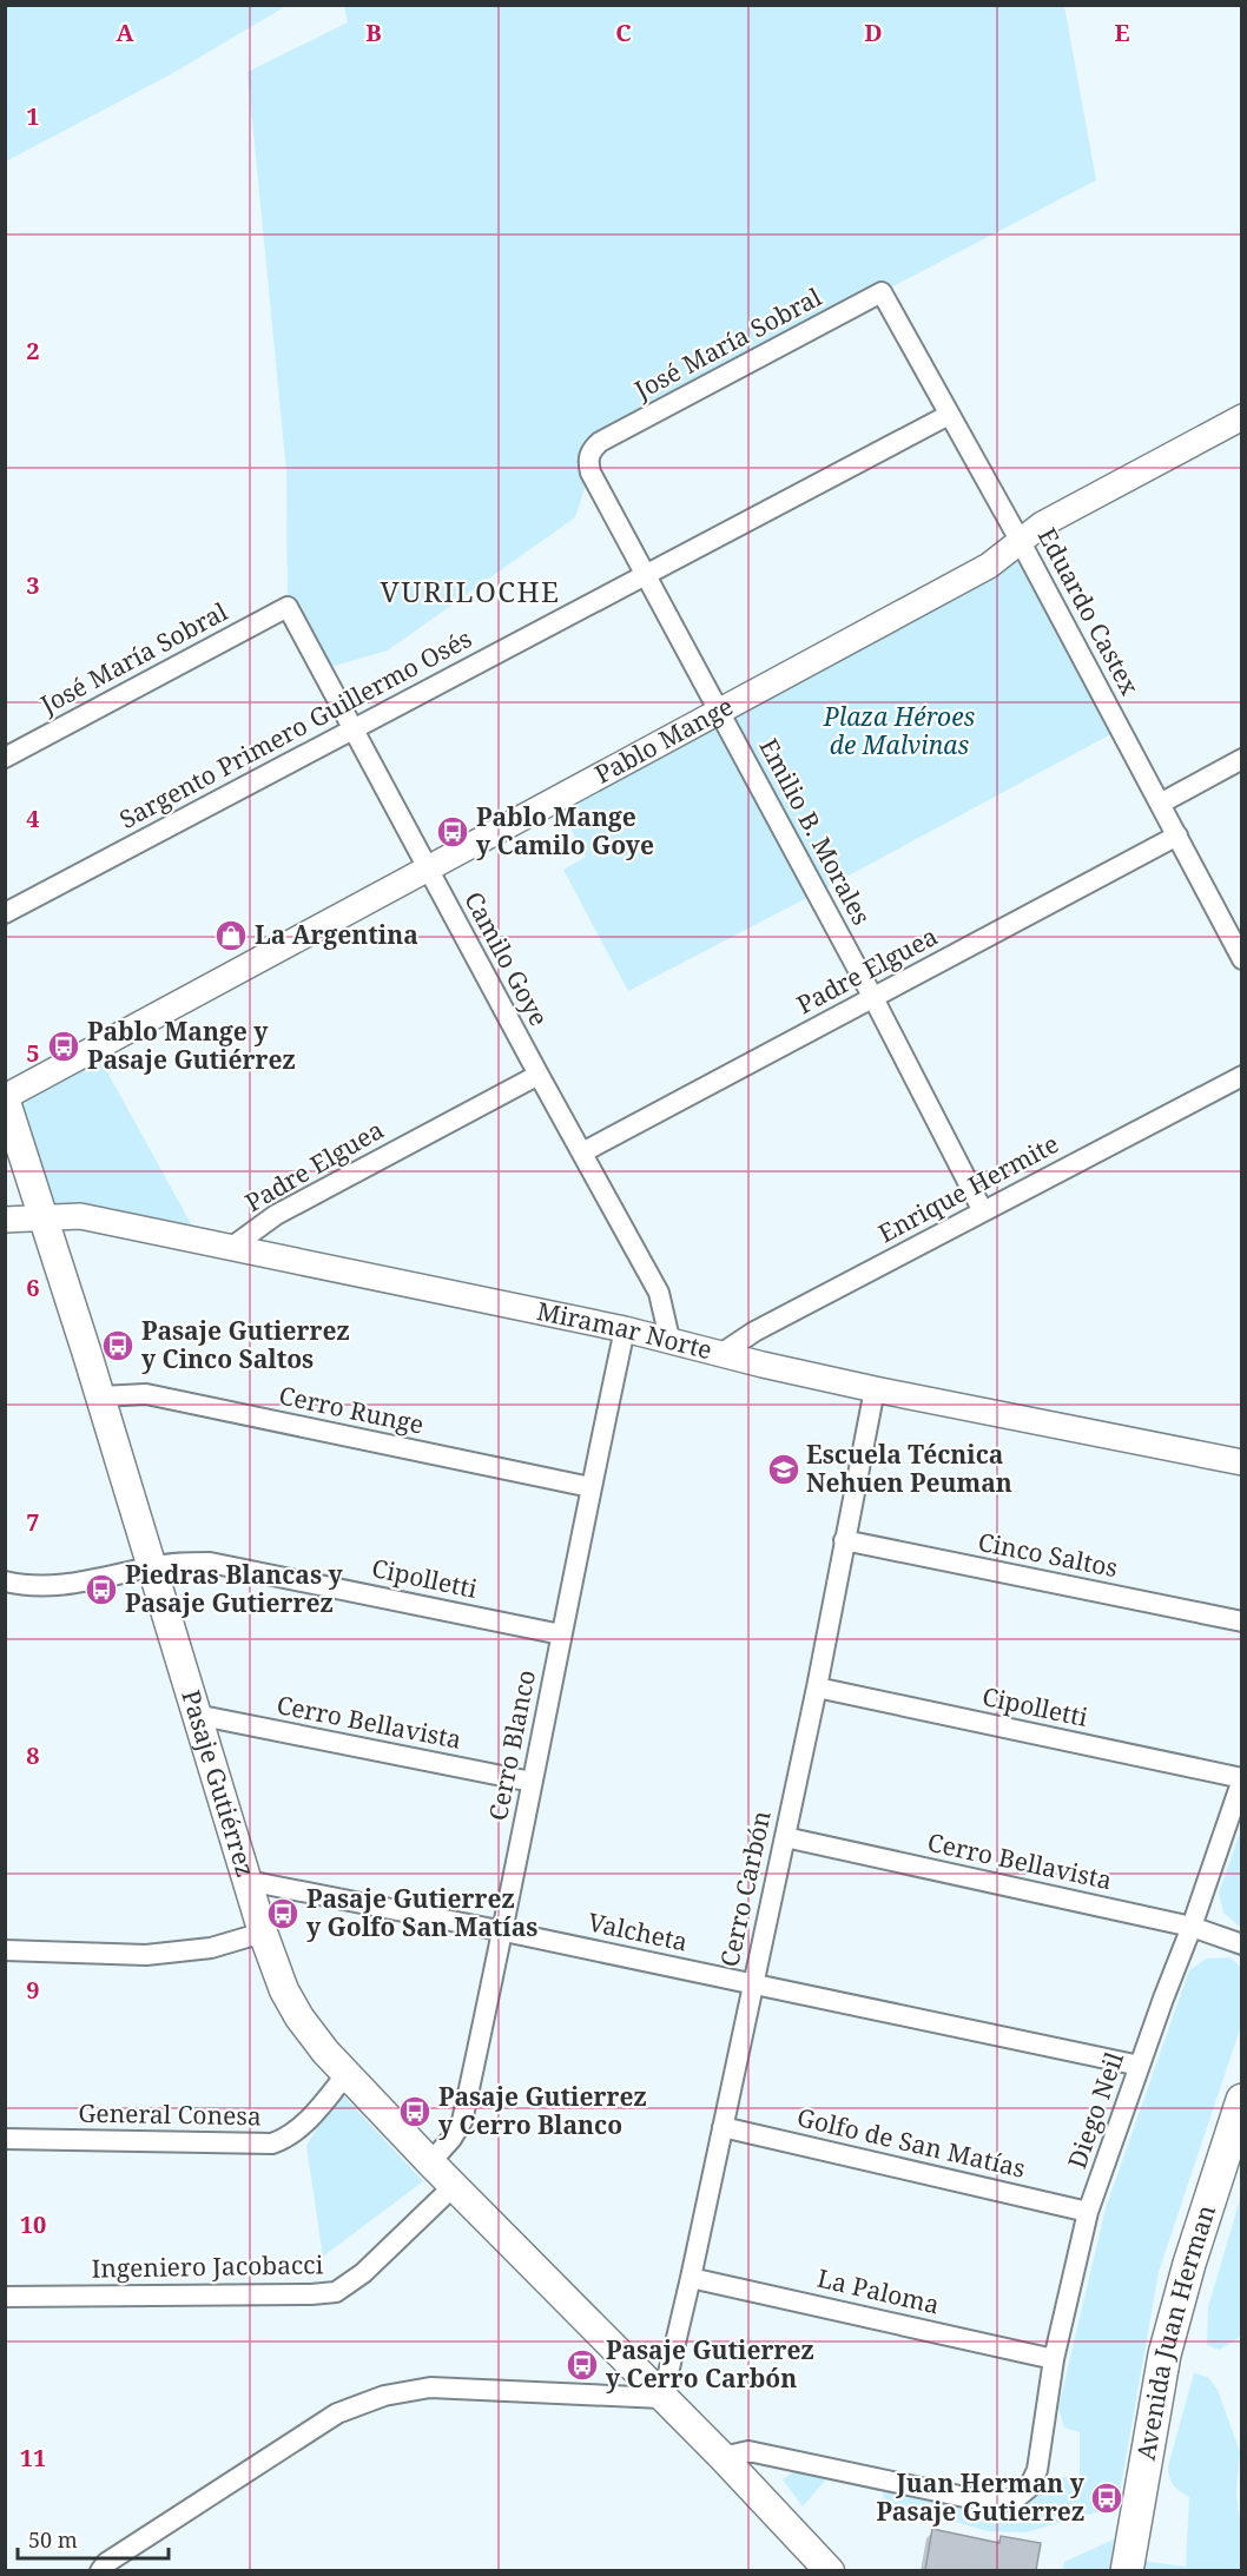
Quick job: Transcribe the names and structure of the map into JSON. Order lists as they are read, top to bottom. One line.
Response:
{"streets":{"main road":["Pasaje Gutiérrez","Avenida Juan Herman"],"street":["José María Sobral","Eduardo Castex","Sargento Primero Guillermo Osés","Pablo Mange","Emilio B. Morales","Camilo Goye","Padre Elguea","Enrique Hermite","Miramar Norte","Cerro Runge","Cinco Saltos","Cipolletti","Cerro Bellavista","Cerro Blanco","Cerro Carbón","Valcheta","Diego Neil","General Conesa","Golfo de San Matías","Ingeniero Jacobacci","La Paloma"]},"crossings":[["José María Sobral","Eduardo Castex"],["José María Sobral","Emilio B. Morales"],["José María Sobral","Camilo Goye"],["Eduardo Castex","Sargento Primero Guillermo Osés"],["Eduardo Castex","Pablo Mange"],["Eduardo Castex","Padre Elguea"],["Sargento Primero Guillermo Osés","Emilio B. Morales"],["Sargento Primero Guillermo Osés","Camilo Goye"],["Pablo Mange","Emilio B. Morales"],["Pablo Mange","Camilo Goye"],["Pablo Mange","Pasaje Gutiérrez"],["Emilio B. Morales","Padre Elguea"],["Emilio B. Morales","Enrique Hermite"],["Camilo Goye","Padre Elguea"],["Camilo Goye","Miramar Norte"],["Padre Elguea","Miramar Norte"],["Enrique Hermite","Miramar Norte"],["Miramar Norte","Cerro Blanco"],["Miramar Norte","Pasaje Gutiérrez"],["Miramar Norte","Cerro Carbón"],["Cerro Runge","Cerro Blanco"],["Cerro Runge","Pasaje Gutiérrez"],["Cinco Saltos","Cerro Carbón"],["Cipolletti","Cerro Blanco"],["Cipolletti","Pasaje Gutiérrez"],["Cipolletti","Cerro Carbón"],["Cipolletti","Diego Neil"],["Cerro Bellavista","Cerro Blanco"],["Cerro Bellavista","Pasaje Gutiérrez"],["Cerro Bellavista","Cerro Carbón"],["Cerro Bellavista","Diego Neil"],["Cerro Blanco","Pasaje Gutiérrez"],["Cerro Blanco","Valcheta"],["Pasaje Gutiérrez","Cerro Carbón"],["Pasaje Gutiérrez","Valcheta"],["Pasaje Gutiérrez","Diego Neil"],["Pasaje Gutiérrez","General Conesa"],["Pasaje Gutiérrez","Ingeniero Jacobacci"],["Cerro Carbón","Valcheta"],["Cerro Carbón","Golfo de San Matías"],["Cerro Carbón","La Paloma"],["Valcheta","Diego Neil"],["Diego Neil","Golfo de San Matías"],["Diego Neil","La Paloma"]],"districts":["VURILOCHE"],"parks":["Plaza Héroes de Malvinas"],"places":{"bus stop":["Pablo Mange y Camilo Goye","Pablo Mange y Pasaje Gutiérrez","Pasaje Gutierrez y Cinco Saltos","Piedras Blancas y Pasaje Gutierrez","Pasaje Gutierrez y Golfo San Matías","Pasaje Gutierrez y Cerro Blanco","Pasaje Gutierrez y Cerro Carbón","Juan Herman y Pasaje Gutierrez"],"shop":["La Argentina"],"school or university":["Escuela Técnica Nehuen Peuman"]},"scale_bar":"50 m","grid":{"columns":["A","B","C","D","E"],"rows":["1","2","3","4","5","6","7","8","9","10","11"]}}
